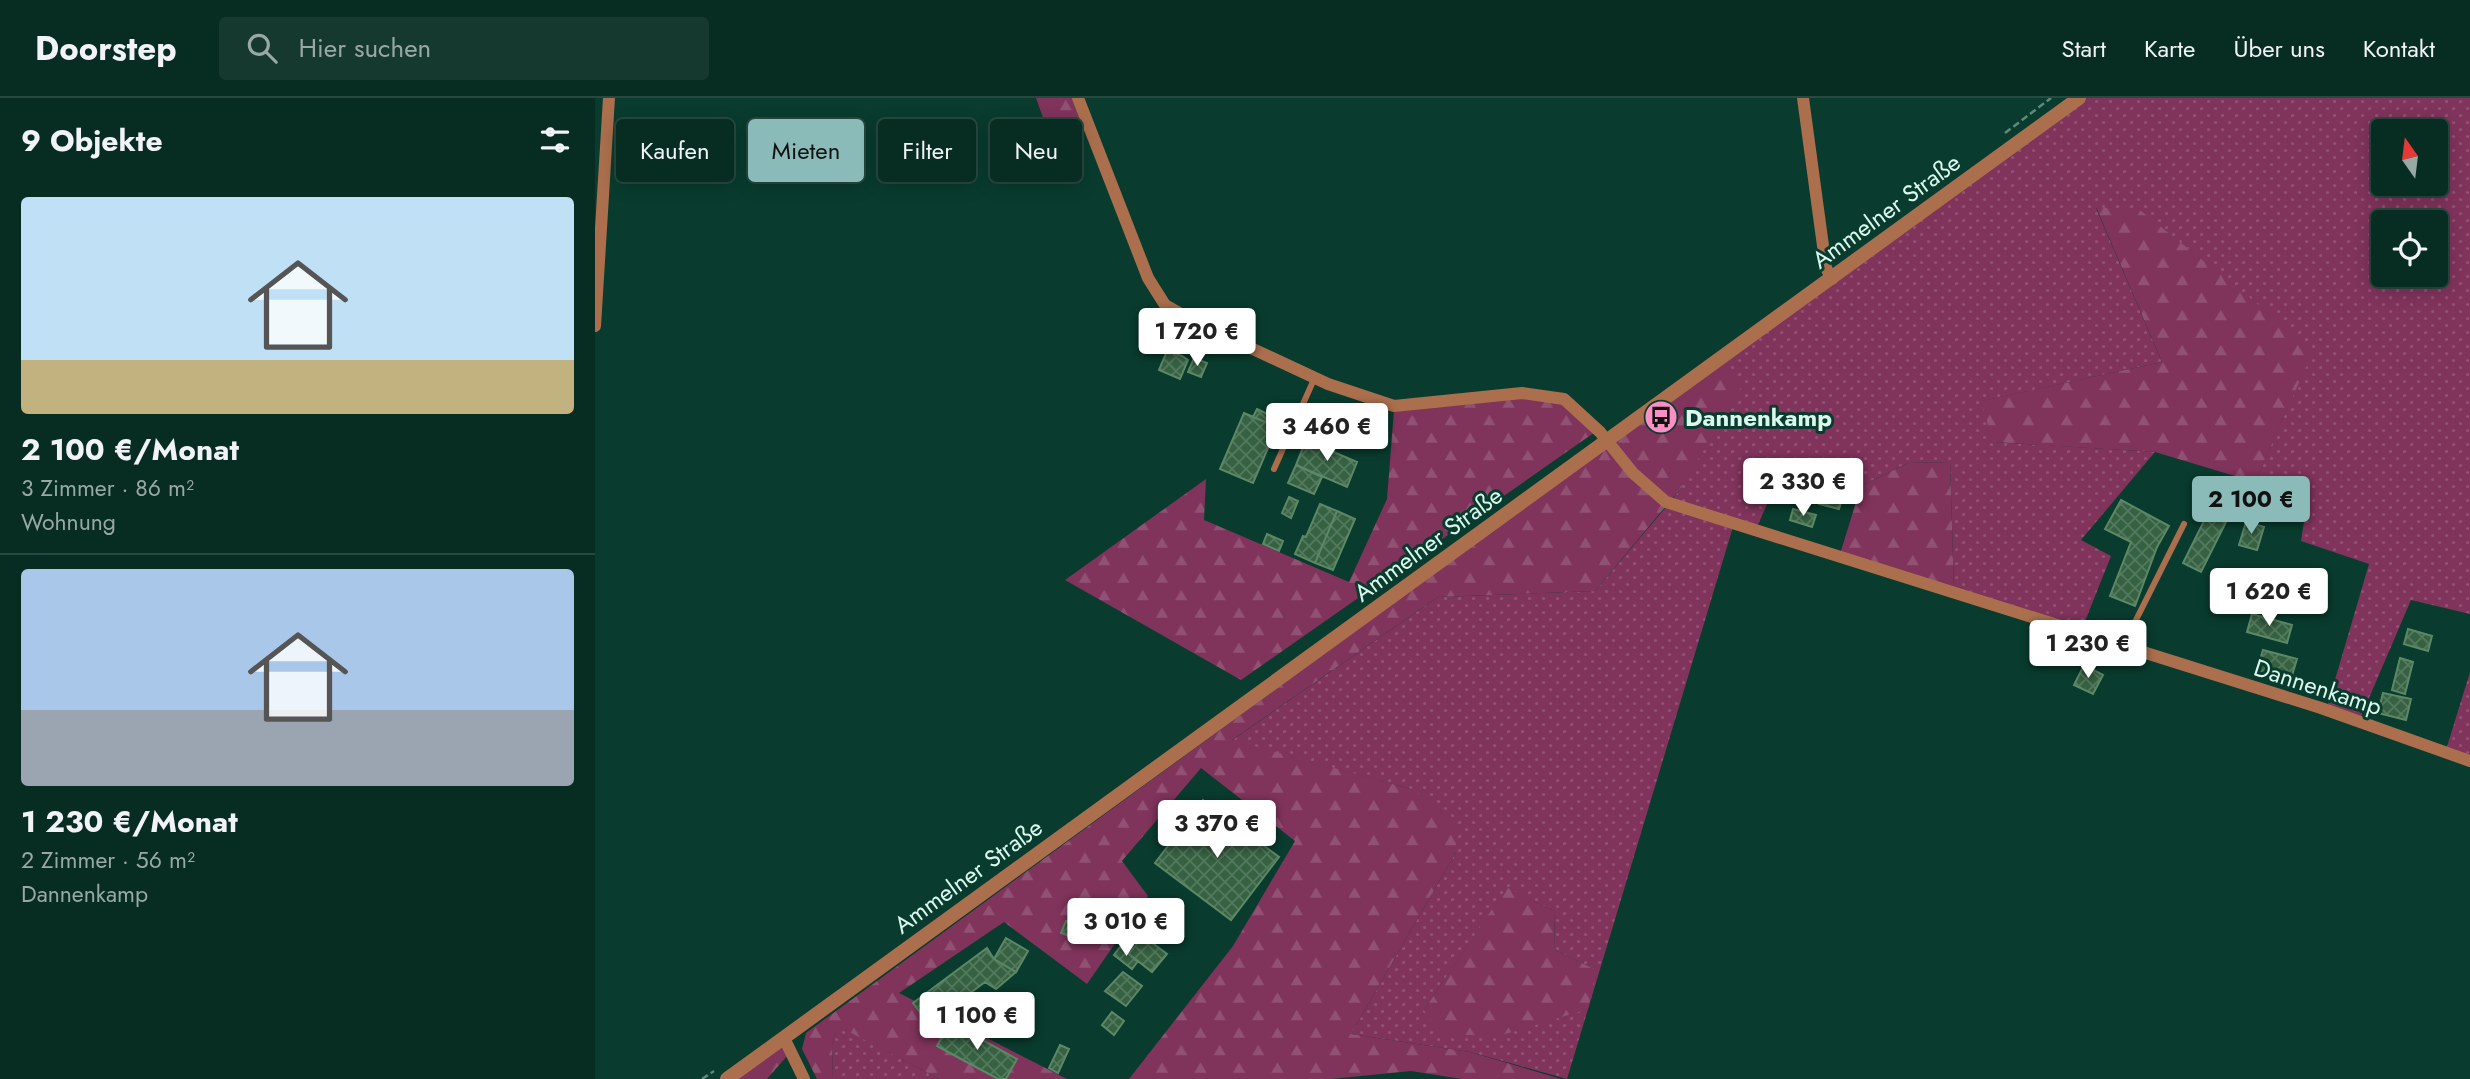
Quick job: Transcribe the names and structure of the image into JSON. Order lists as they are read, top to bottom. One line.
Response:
{"streets":{"street":["Ammelner Straße","Dannenkamp"]},"crossings":[["Ammelner Straße","Dannenkamp"]],"places":{"bus stop":["Dannenkamp"]},"north":"top","page":{"header":"Doorstep","search":"Hier suchen","nav":["Start","Karte","Über uns","Kontakt"],"heading":"9 Objekte","chip":["Kaufen","Mieten","Filter","Neu"],"list":[{"name":"2 100 €/Monat","note":"3 Zimmer · 86 m² · Wohnung"},{"name":"1 230 €/Monat","note":"2 Zimmer · 56 m² · Dannenkamp"}],"price":["1 720 €","3 460 €","2 330 €","2 100 €","1 620 €","1 230 €","3 370 €","3 010 €","1 100 €"]}}
